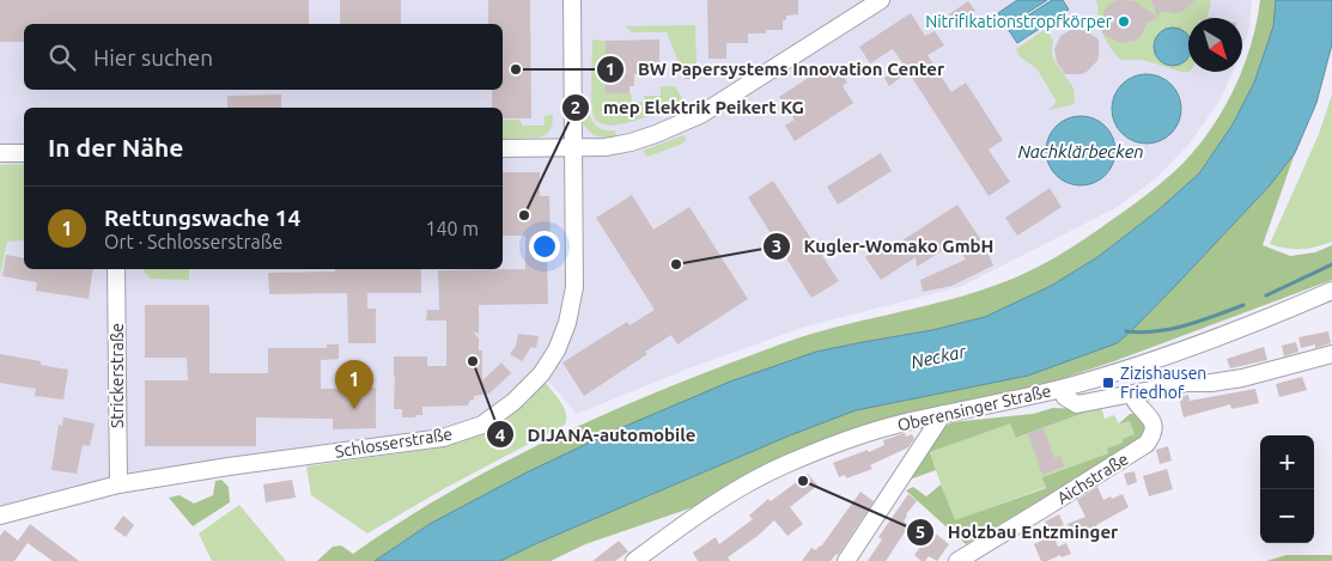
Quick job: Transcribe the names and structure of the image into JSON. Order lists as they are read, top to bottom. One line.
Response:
{"streets":{"street":["Strickerstraße","Oberensinger Straße","Schlosserstraße","Aichstraße"]},"crossings":[["Strickerstraße","Schlosserstraße"]],"water":["Nachklärbecken","Neckar"],"places":{"other":["Nitrifikationstropfkörper","BW Papersystems Innovation Center","mep Elektrik Peikert KG","Kugler-Womako GmbH","DIJANA-automobile","Holzbau Entzminger"],"transit":["Zizishausen Friedhof"]},"north":"bottom right","page":{"search":"Hier suchen","heading":"In der Nähe","list":[{"mark":"1","name":"Rettungswache 14","note":"Ort · Schlosserstraße","value":"140 m"}],"pins":"1","map_buttons":["+","−"]}}
